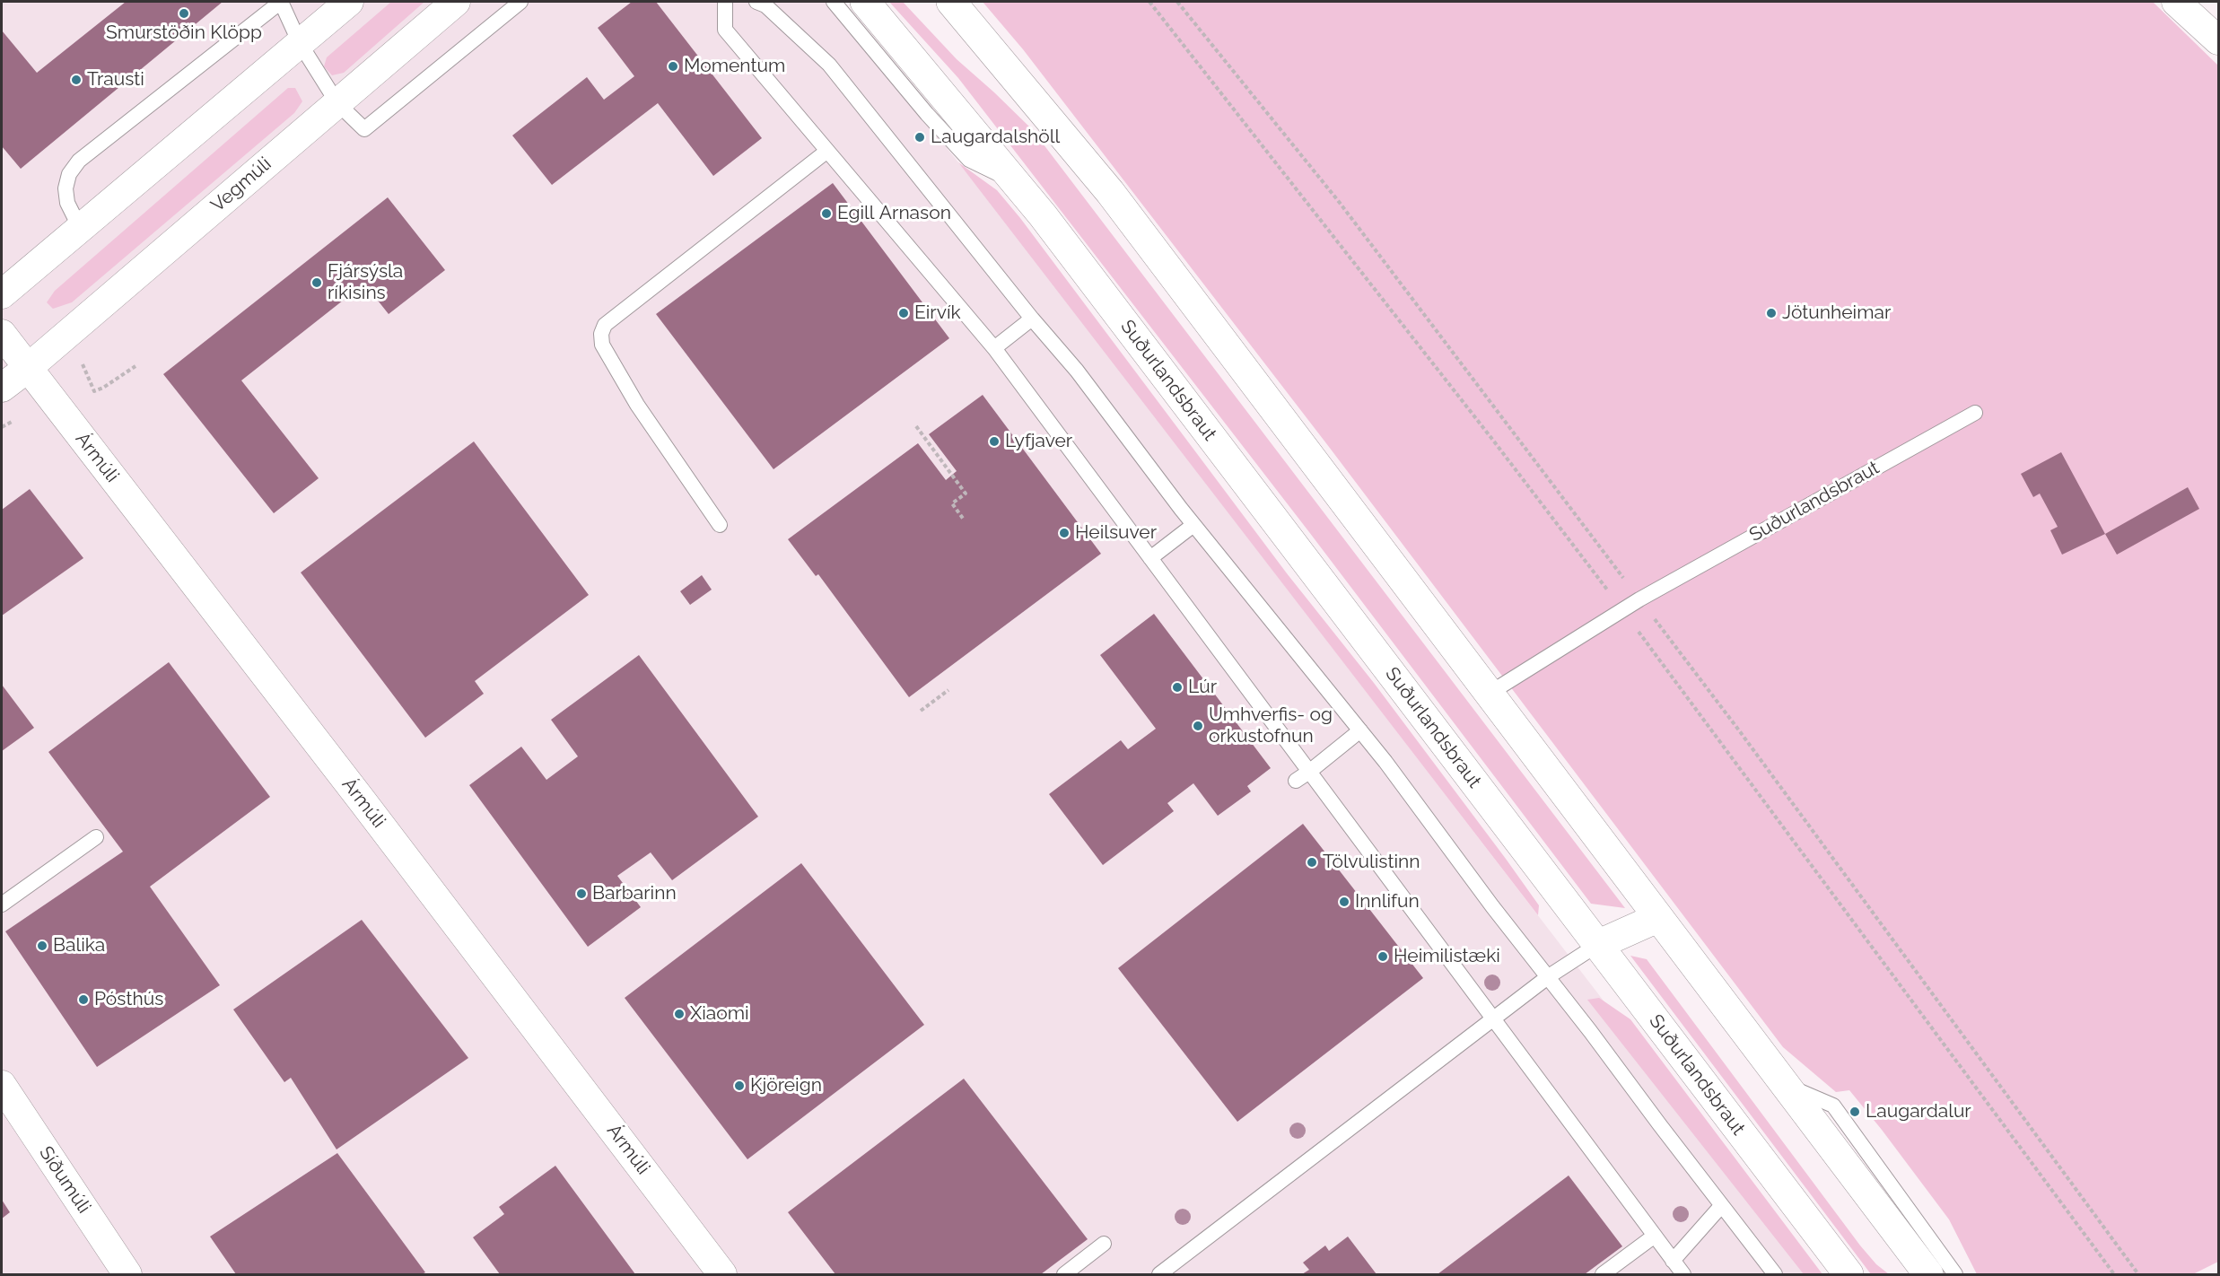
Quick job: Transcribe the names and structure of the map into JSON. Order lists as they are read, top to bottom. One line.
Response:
{"streets":{"main road":["Suðurlandsbraut"],"street":["Vegmúli","Ármúli","Síðumúli"]},"crossings":[["Vegmúli","Ármúli"]],"places":["Smurstöðin Klöpp","Momentum","Trausti","Laugardalshöll","Egill Arnason","Fjársýsla ríkisins","Eirvík","Jötunheimar","Lyfjaver","Heilsuver","Lúr","Umhverfis- og orkustofnun","Tölvulistinn","Barbarinn","Innlifun","Balika","Heimilistæki","Pósthús","Xiaomi","Kjöreign","Laugardalur"]}
